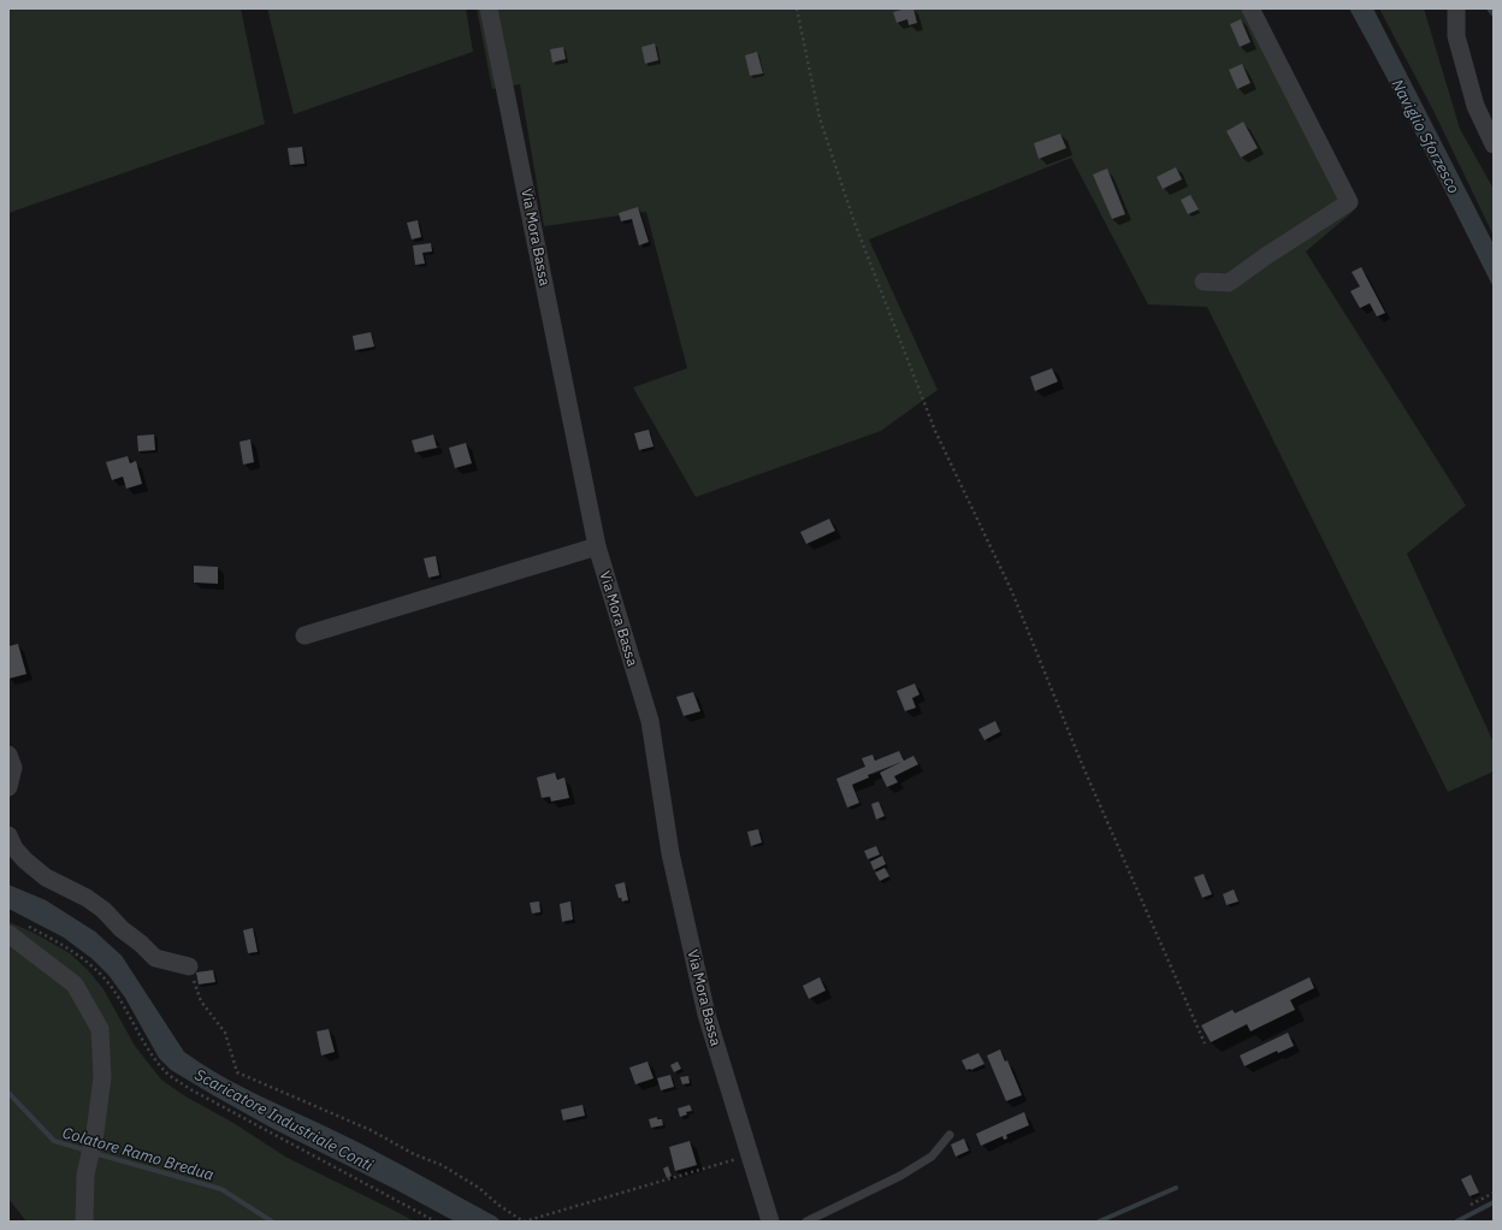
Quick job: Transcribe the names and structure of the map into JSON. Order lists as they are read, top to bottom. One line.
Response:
{"streets":{"street":["Via Mora Bassa"]},"water":["Naviglio Sforzesco","Scaricatore Industriale Conti","Colatore Ramo Bredua"]}
